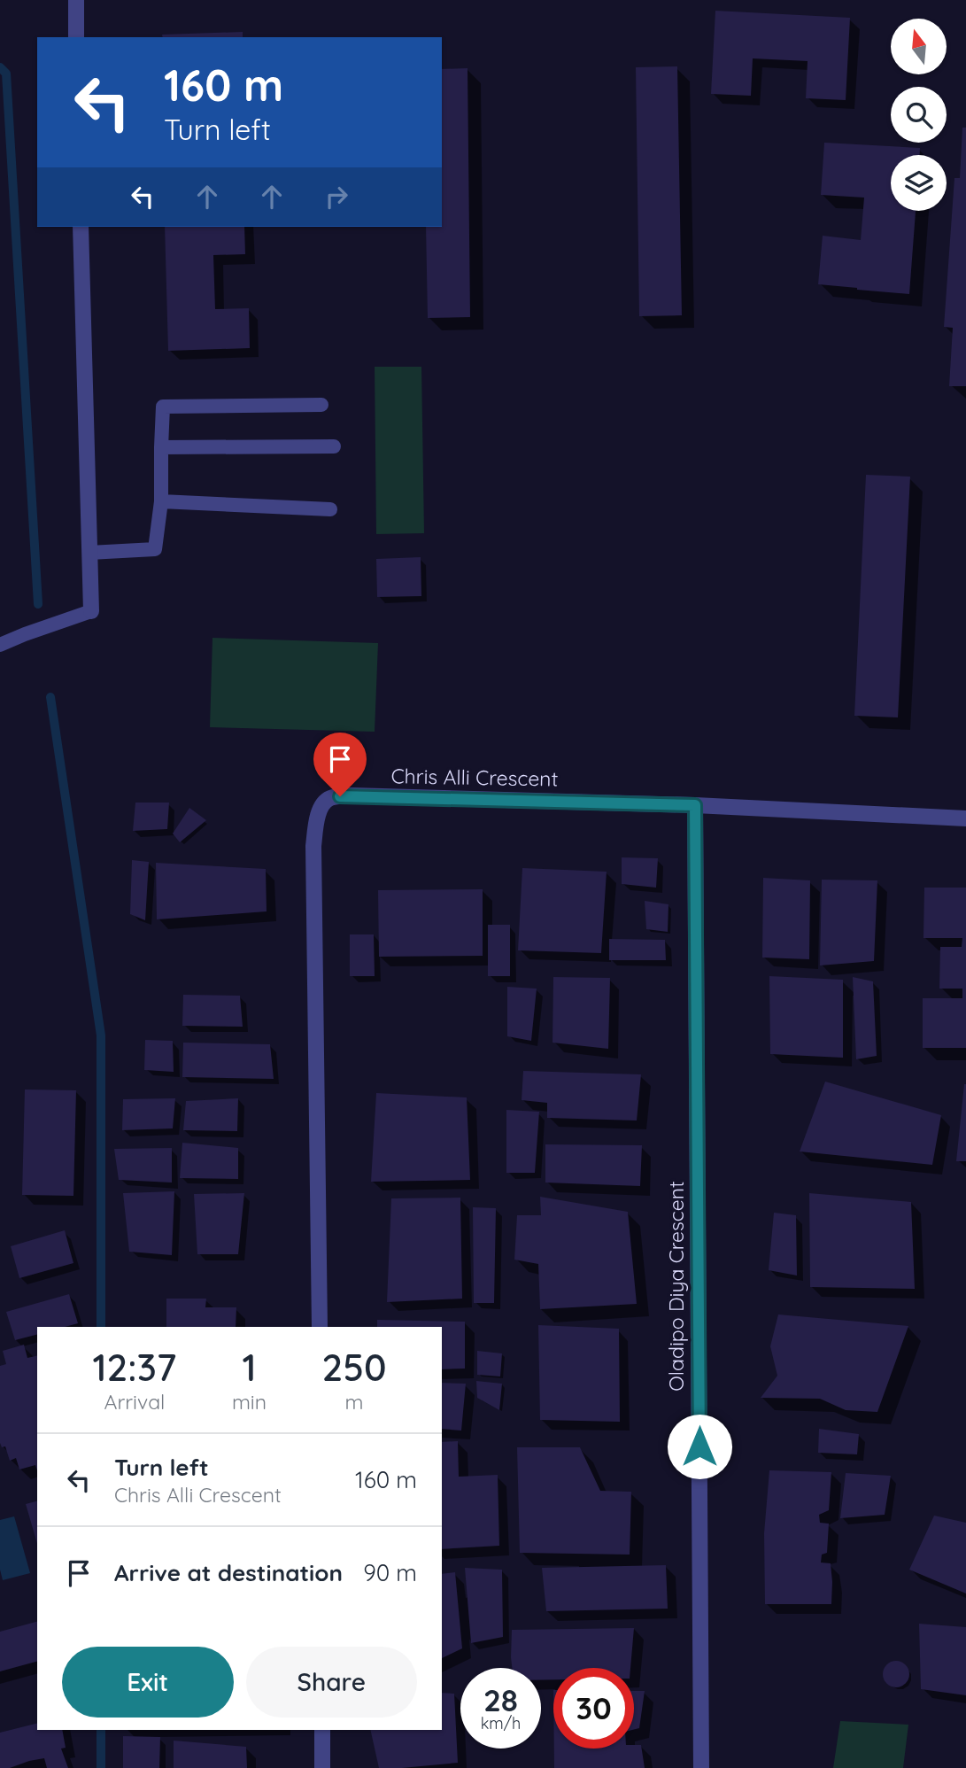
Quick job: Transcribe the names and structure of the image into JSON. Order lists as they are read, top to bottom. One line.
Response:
{"streets":{"street":["Chris Alli Crescent","Oladipo Diya Crescent"]},"crossings":[["Chris Alli Crescent","Oladipo Diya Crescent"]],"north":"top","page":{"turn":["160 m","Turn left"],"eta":["12:37","Arrival","1","min","250","m"],"list":[{"name":"Turn left","note":"Chris Alli Crescent","value":"160 m"},{"name":"Arrive at destination","value":"90 m"}],"buttons":["Exit","Share"],"speed":"28 km/h","limit":"30"}}
